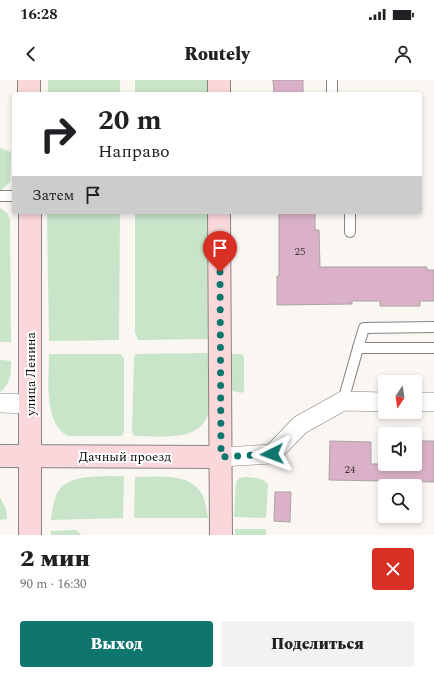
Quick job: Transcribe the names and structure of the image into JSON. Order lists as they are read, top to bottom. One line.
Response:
{"streets":{"street":["улица Ленина","Дачный проезд"]},"crossings":[["улица Ленина","Дачный проезд"]],"house_numbers":["25","24"],"north":"bottom","page":{"status":"16:28","header":"Routely","turn":["20 m","Направо"],"then":"Затем","heading":["2 мин","90 m · 16:30"],"buttons":["Выход","Поделиться"]}}
